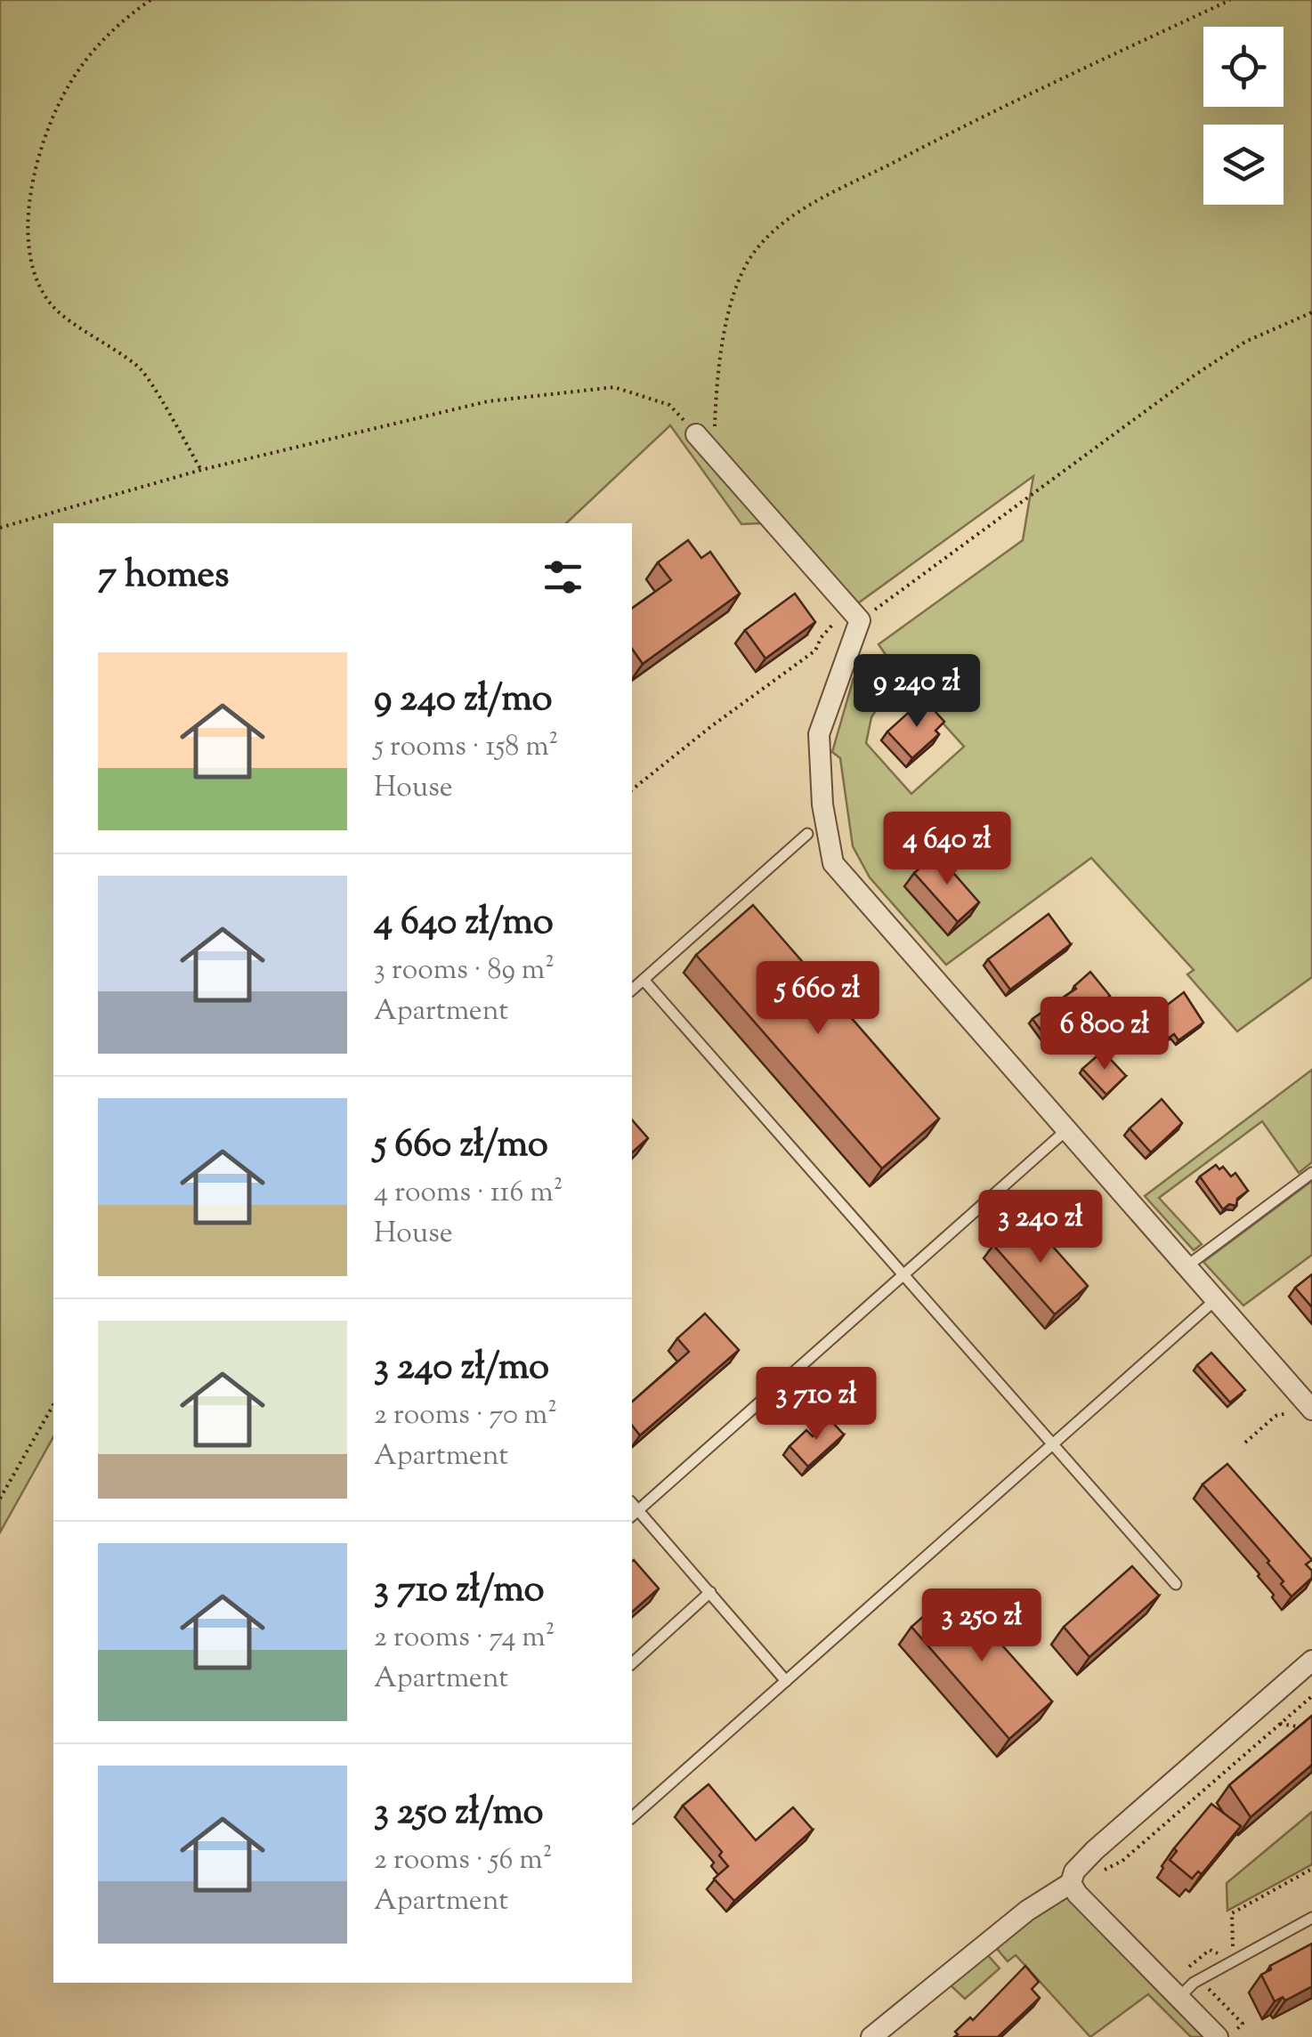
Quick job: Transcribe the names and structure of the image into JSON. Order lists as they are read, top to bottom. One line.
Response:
{"page":{"heading":"7 homes","list":[{"name":"9 240 zł/mo","note":"5 rooms · 158 m² · House"},{"name":"4 640 zł/mo","note":"3 rooms · 89 m² · Apartment"},{"name":"5 660 zł/mo","note":"4 rooms · 116 m² · House"},{"name":"3 240 zł/mo","note":"2 rooms · 70 m² · Apartment"},{"name":"3 710 zł/mo","note":"2 rooms · 74 m² · Apartment"},{"name":"3 250 zł/mo","note":"2 rooms · 56 m² · Apartment"}],"price":["9 240 zł","4 640 zł","5 660 zł","6 800 zł","3 240 zł","3 710 zł","3 250 zł"]}}
